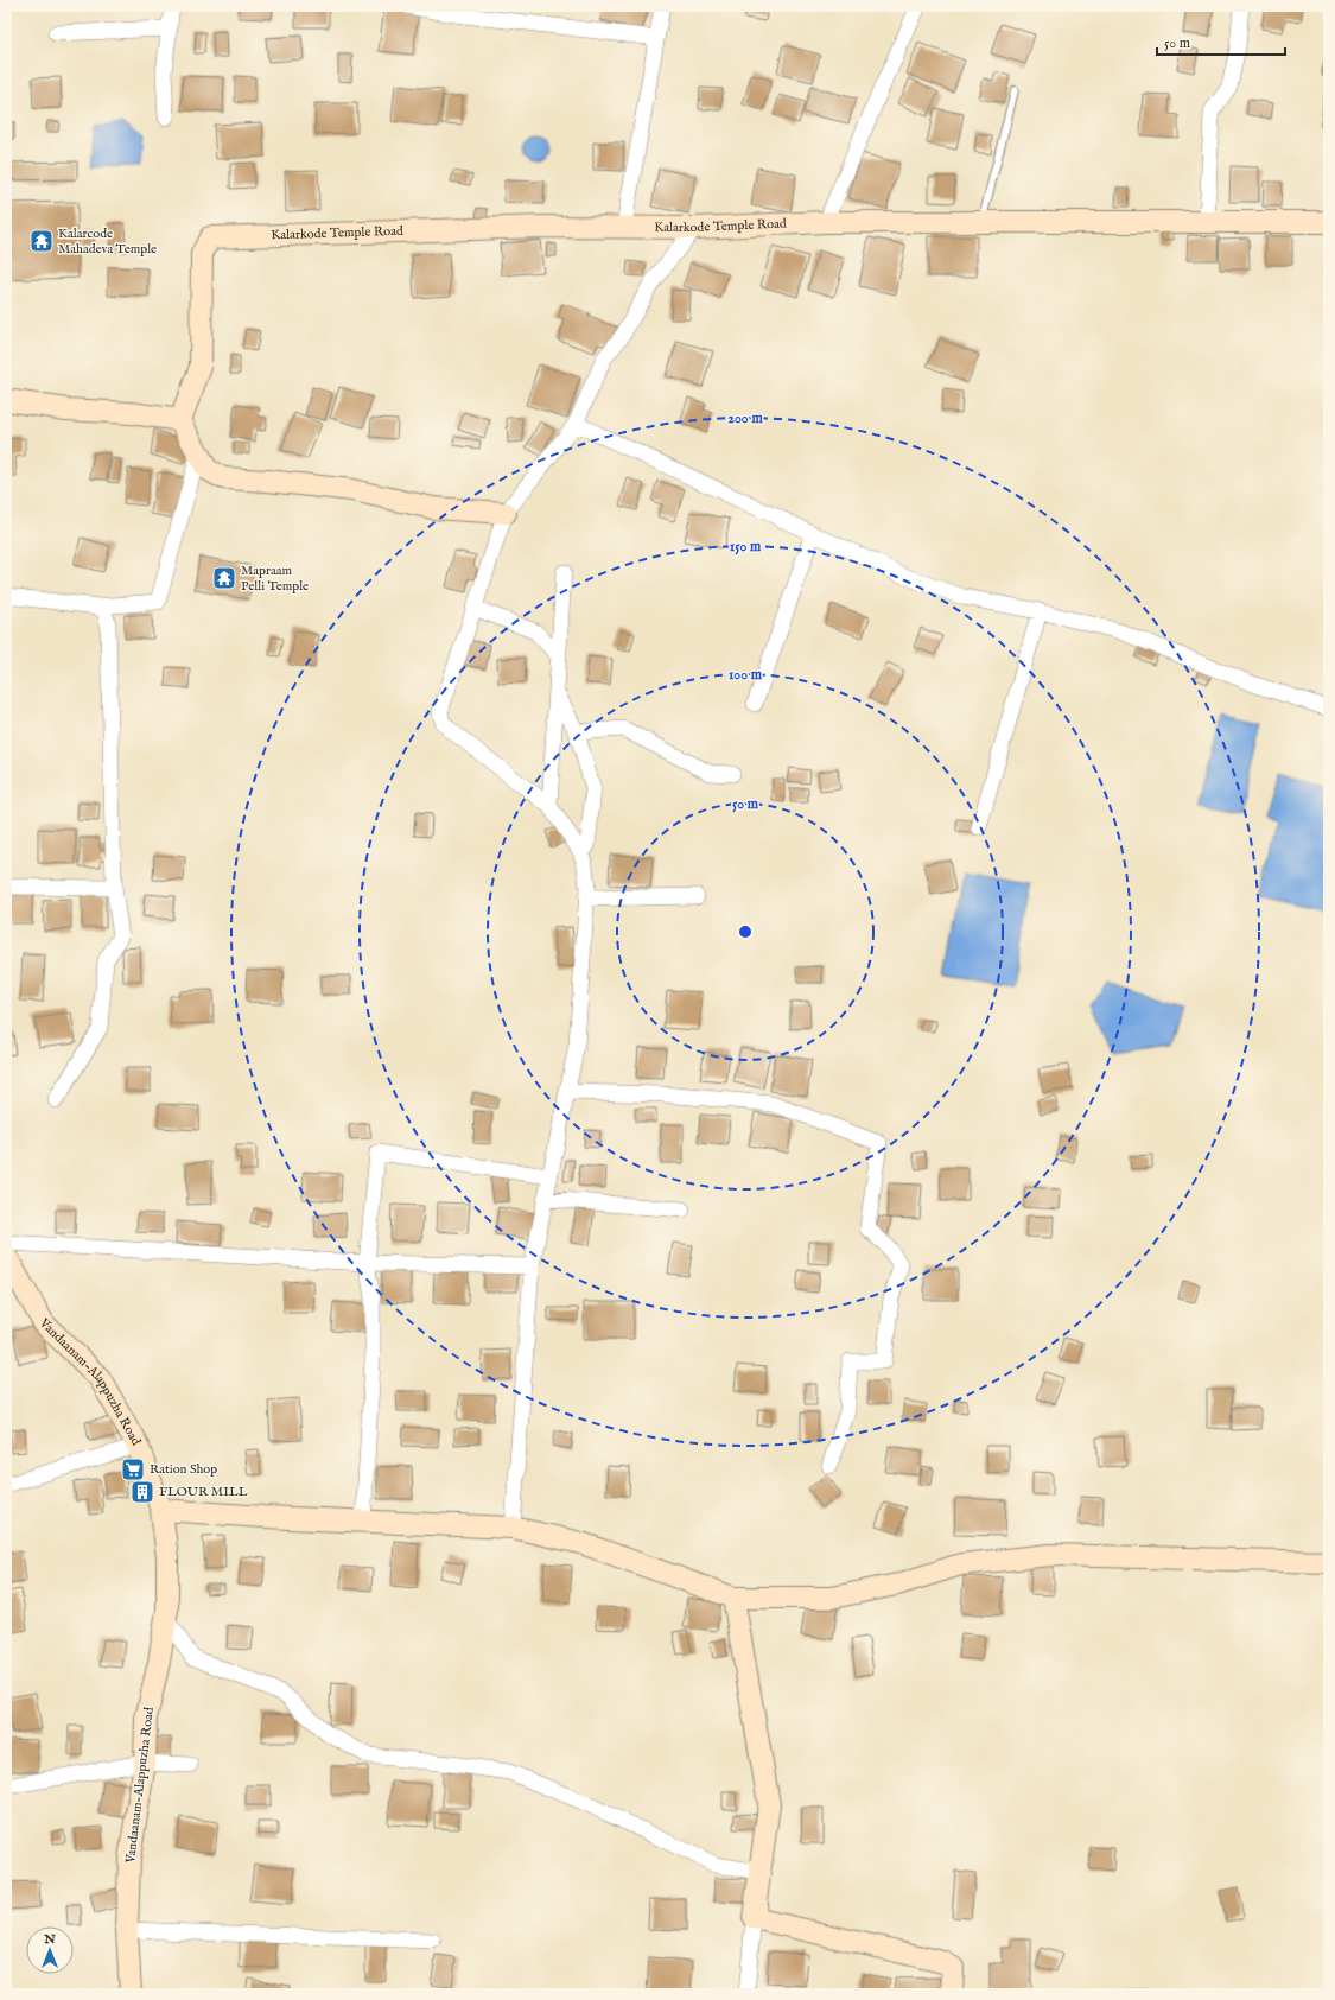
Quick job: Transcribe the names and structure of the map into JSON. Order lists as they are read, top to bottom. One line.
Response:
{"streets":{"main road":["Kalarkode Temple Road","Vandaanam-Alappuzha Road"]},"places":{"temple":["Kalarcode Mahadeva Temple","Mapraam Pelli Temple"],"supermarket":["Ration Shop"],"building":["FLOUR MILL"]},"scale_bar":"50 m","north":"top","rings":["200 m","150 m","100 m","50 m"]}
